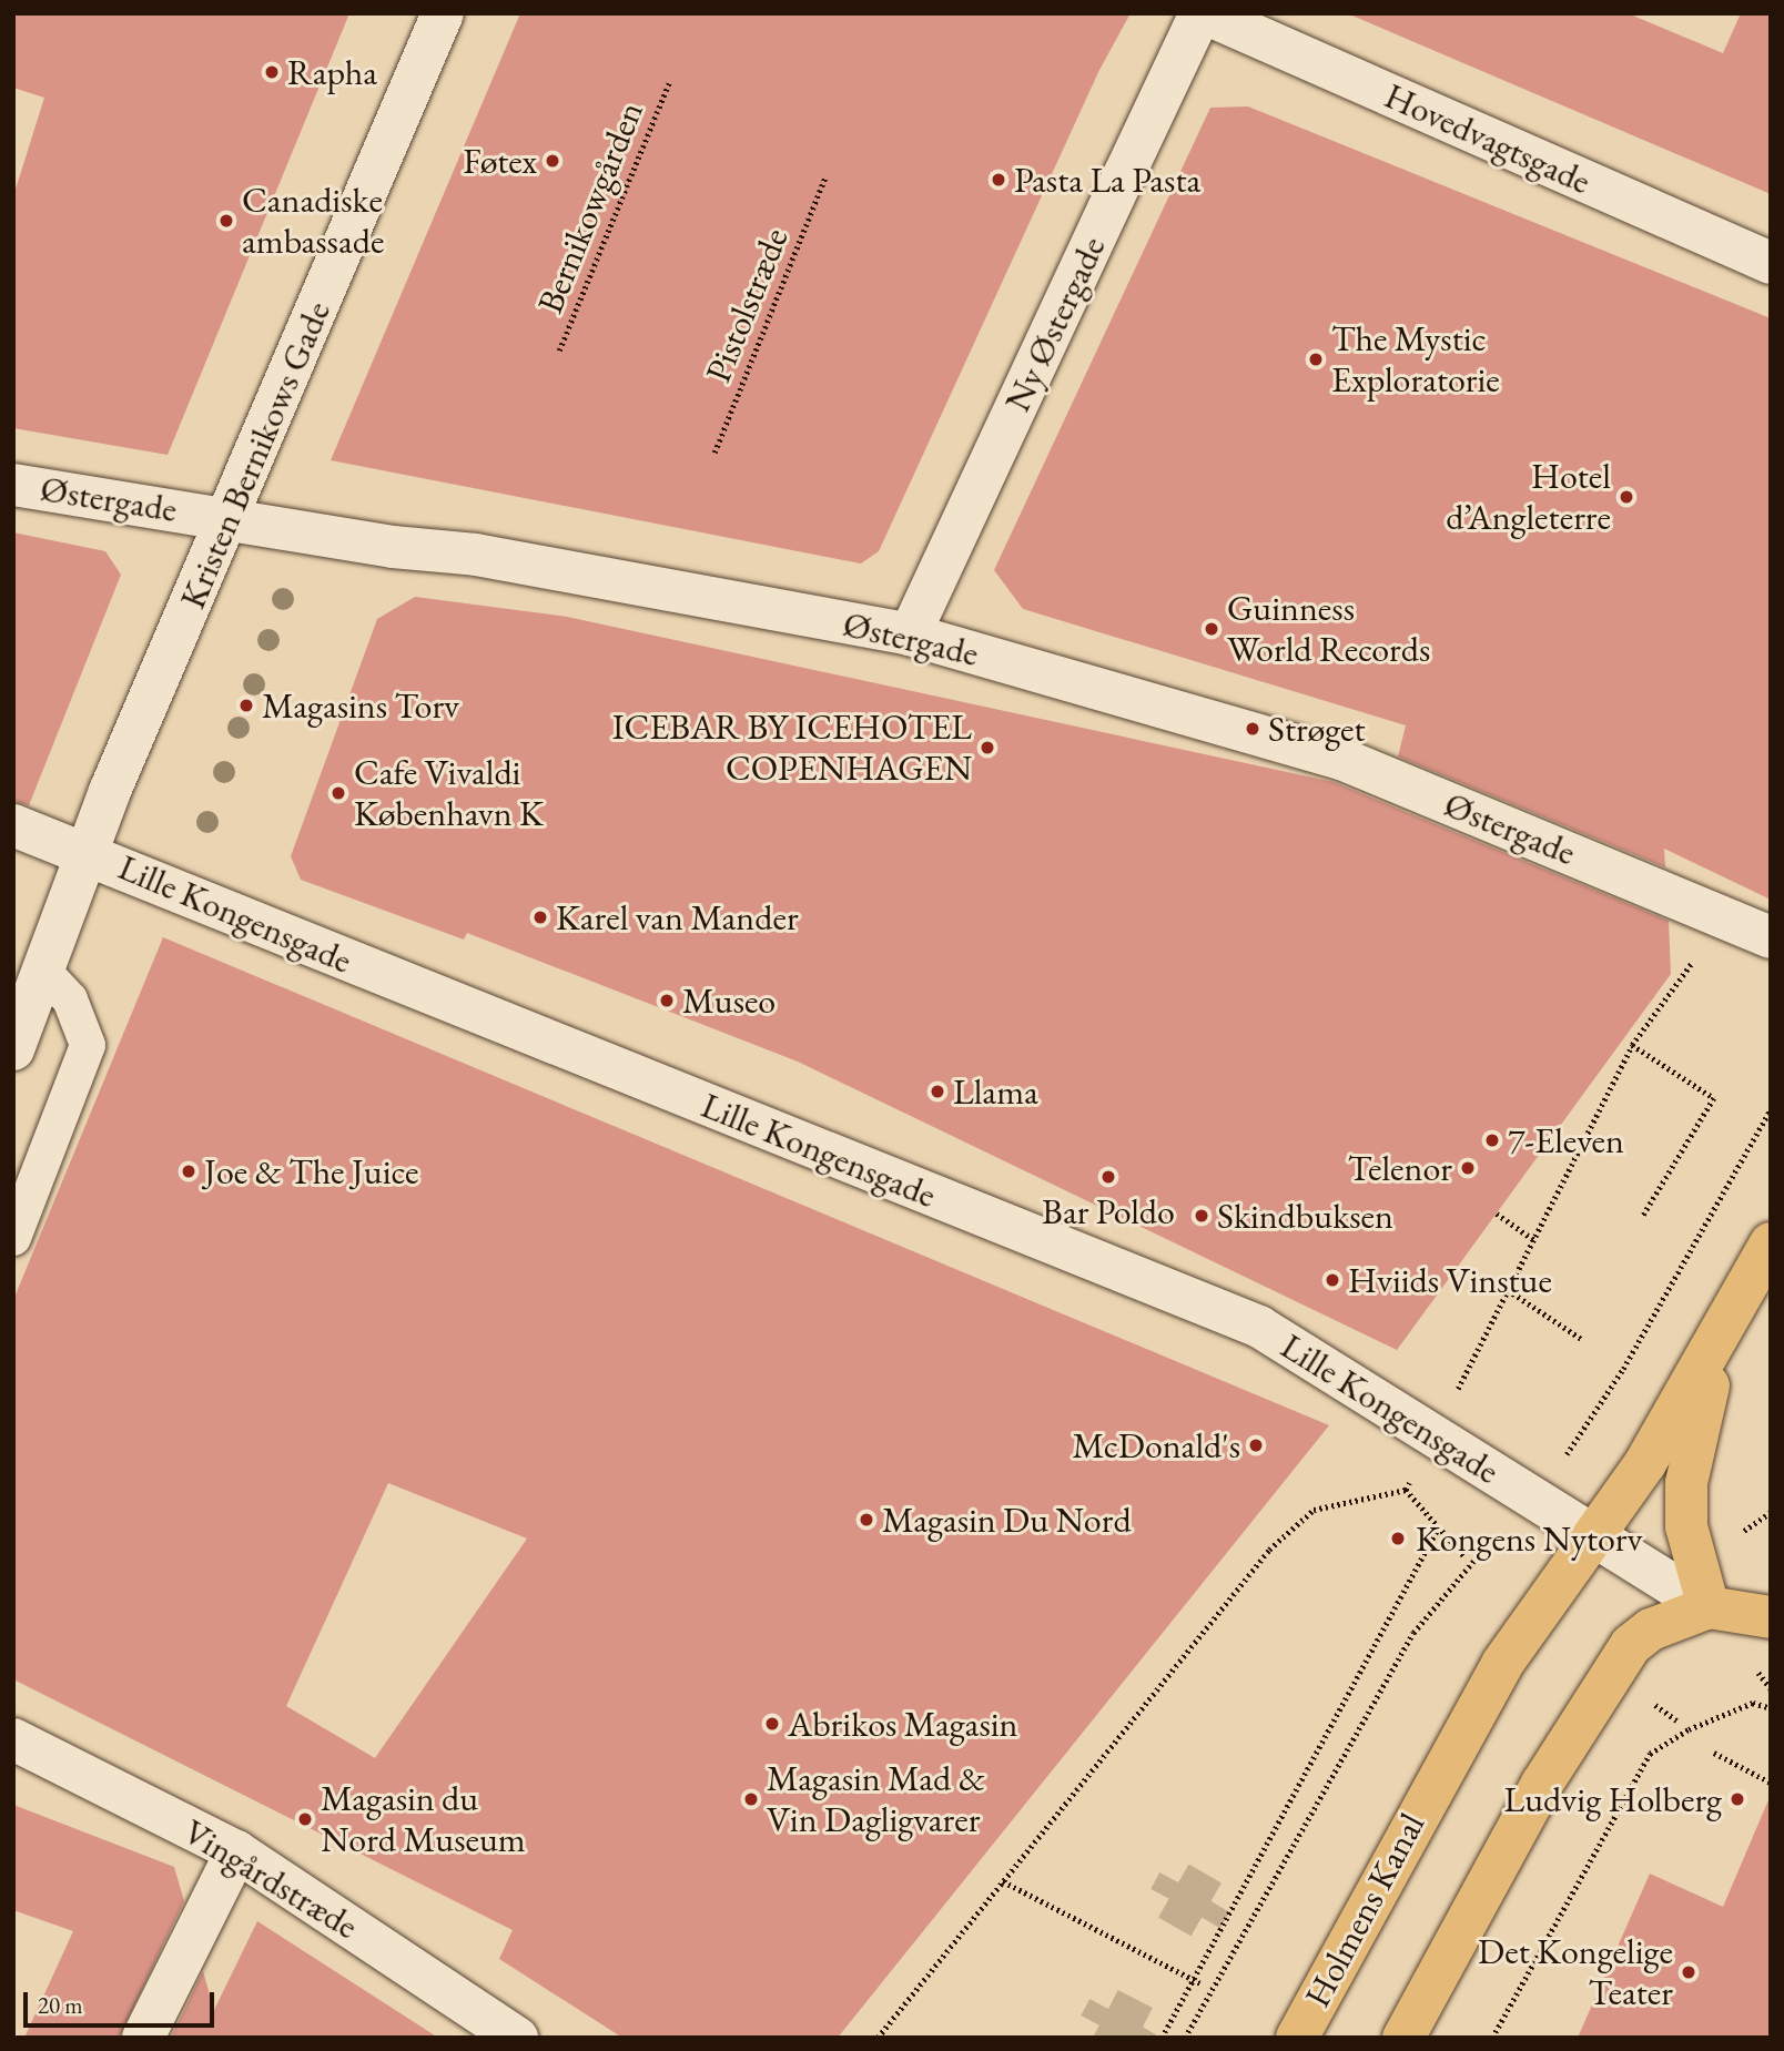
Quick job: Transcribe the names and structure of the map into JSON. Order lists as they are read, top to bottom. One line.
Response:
{"streets":{"main road":["Holmens Kanal"],"street":["Hovedvagtsgade","Ny Østergade","Kristen Bernikows Gade","Østergade","Lille Kongensgade","Vingårdstræde"],"path":["Bernikowgården","Pistolstræde"]},"crossings":[["Hovedvagtsgade","Ny Østergade"],["Ny Østergade","Østergade"],["Kristen Bernikows Gade","Østergade"],["Kristen Bernikows Gade","Lille Kongensgade"],["Lille Kongensgade","Holmens Kanal"]],"places":["Rapha","Føtex","Pasta La Pasta","Canadiske ambassade","The Mystic Exploratorie","Hotel d’Angleterre","Guinness World Records","Magasins Torv","Strøget","ICEBAR BY ICEHOTEL COPENHAGEN","Cafe Vivaldi København K","Karel van Mander","Museo","Llama","7-Eleven","Telenor","Joe & The Juice","Bar Poldo","Skindbuksen","Hviids Vinstue","McDonald's","Magasin Du Nord","Kongens Nytorv","Abrikos Magasin","Magasin Mad & Vin Dagligvarer","Ludvig Holberg","Magasin du Nord Museum","Det Kongelige Teater"],"scale_bar":"20 m"}
